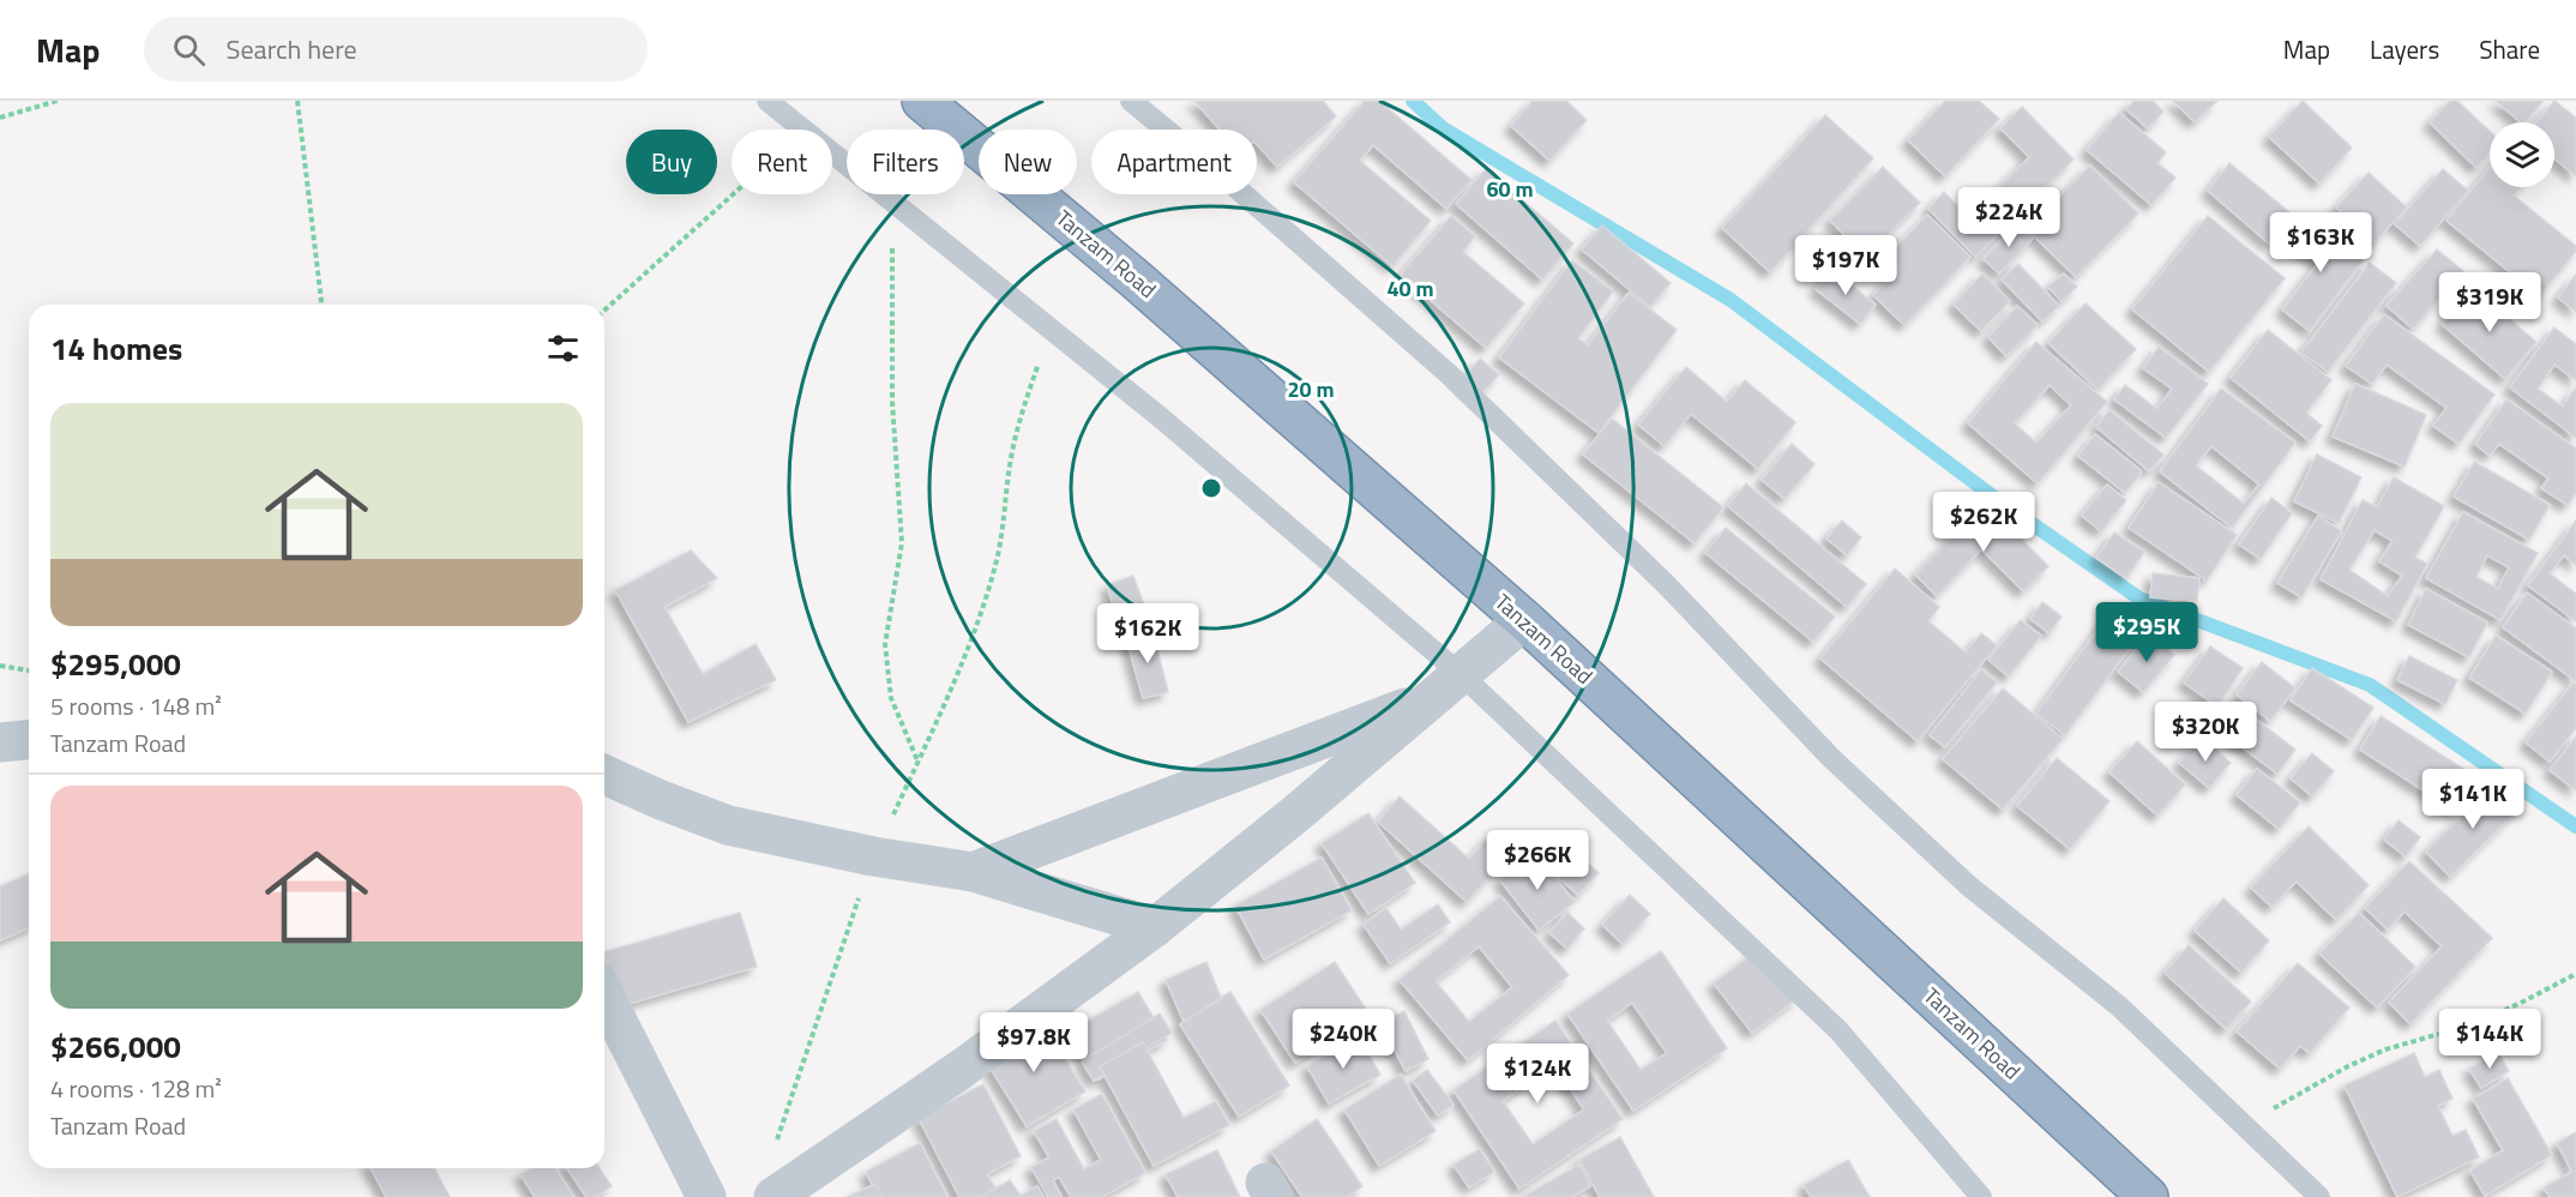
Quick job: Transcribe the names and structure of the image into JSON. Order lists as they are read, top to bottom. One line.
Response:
{"streets":{"highway":["Tanzam Road"]},"page":{"header":"Map","search":"Search here","nav":["Map","Layers","Share"],"chip":["Buy","Rent","Filters","New","Apartment"],"price":["$224K","$163K","$197K","$319K","$262K","$295K","$162K","$320K","$141K","$266K","$240K","$144K","$97.8K","$124K"],"heading":"14 homes","list":[{"name":"$295,000","note":"5 rooms · 148 m² · Tanzam Road"},{"name":"$266,000","note":"4 rooms · 128 m² · Tanzam Road"}]},"rings":["60 m","40 m","20 m"]}
